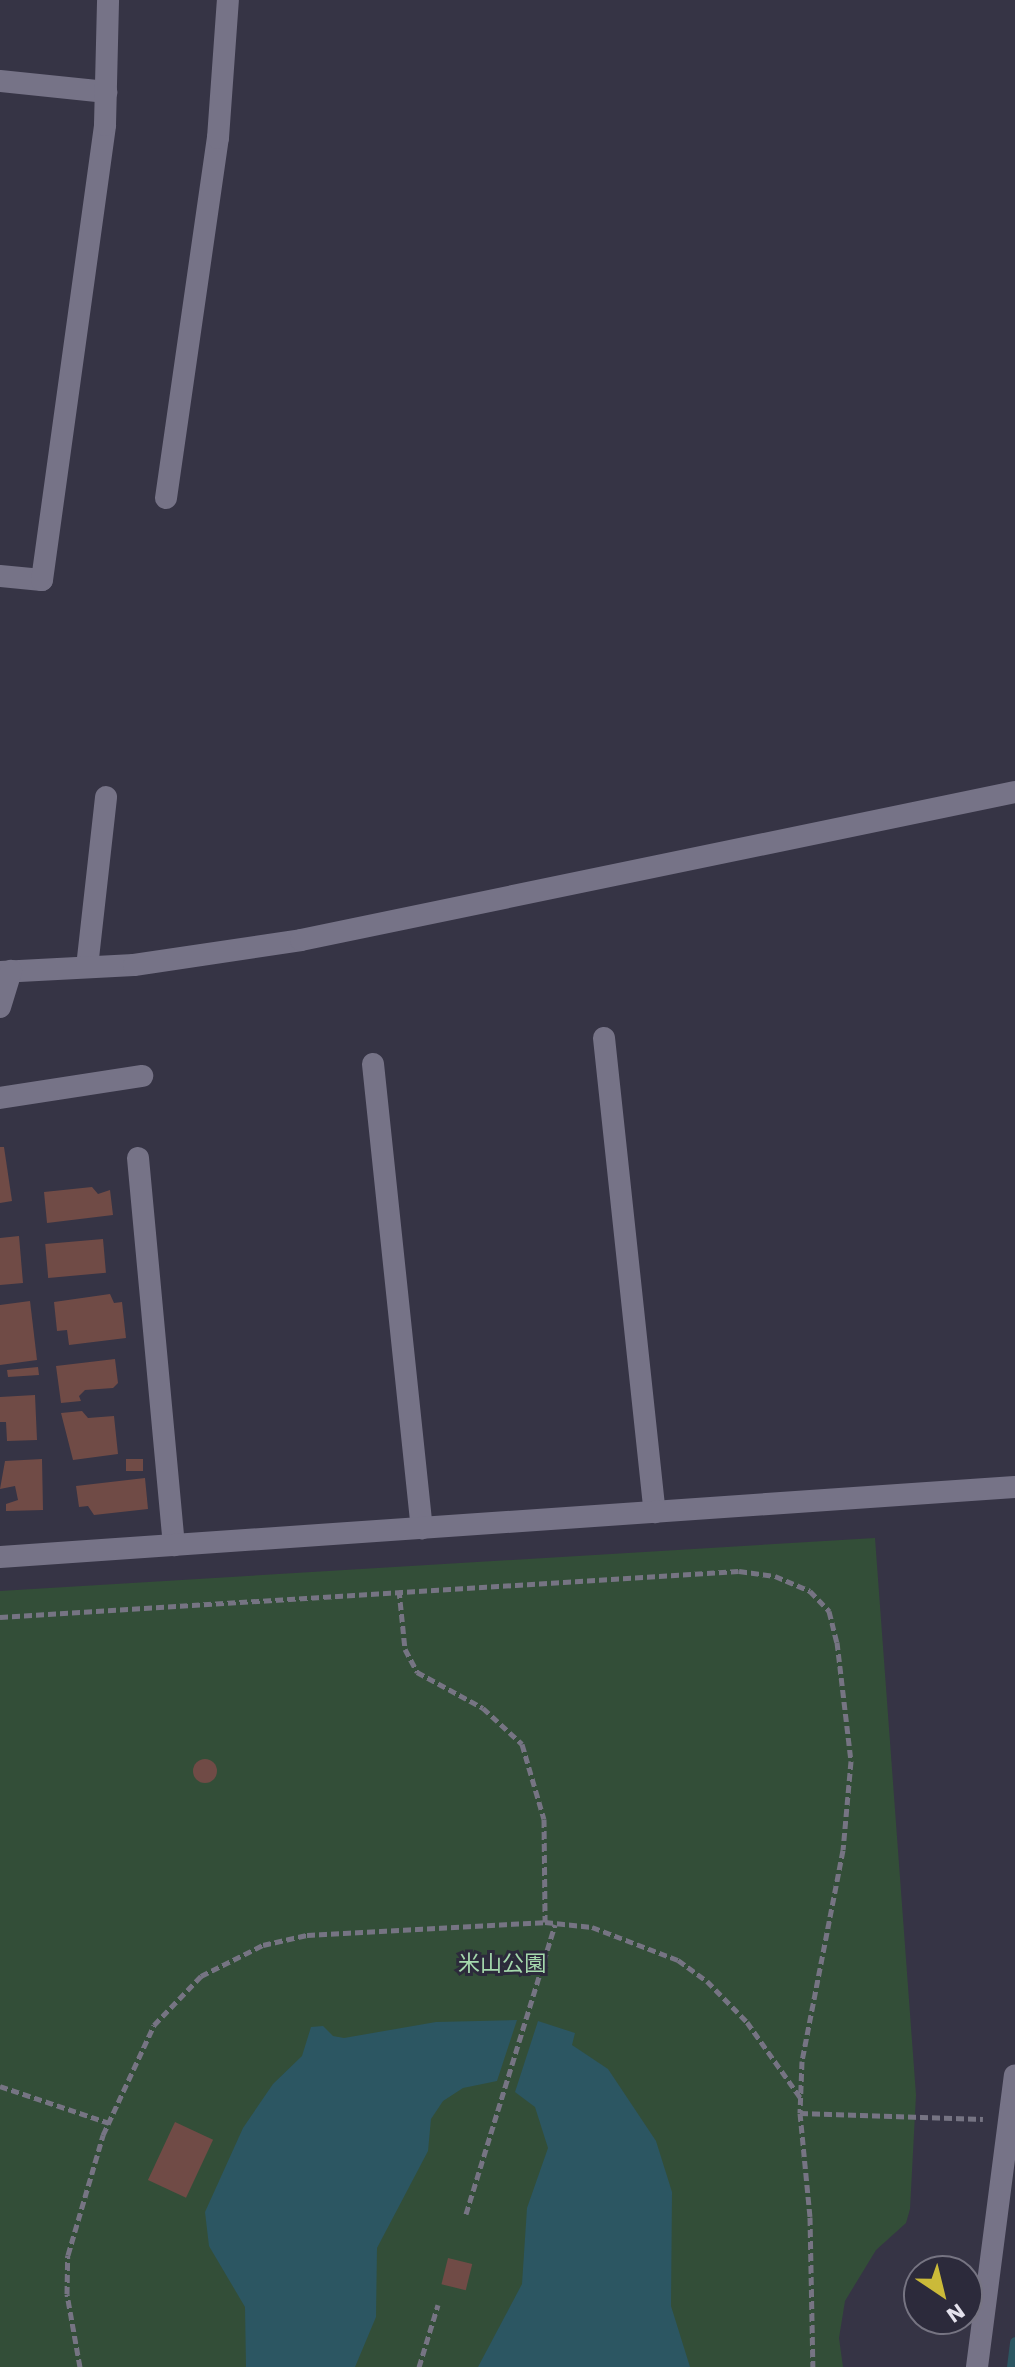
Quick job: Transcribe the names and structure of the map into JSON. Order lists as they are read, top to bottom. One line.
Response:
{"parks":["米山公園"],"north":"bottom right"}
